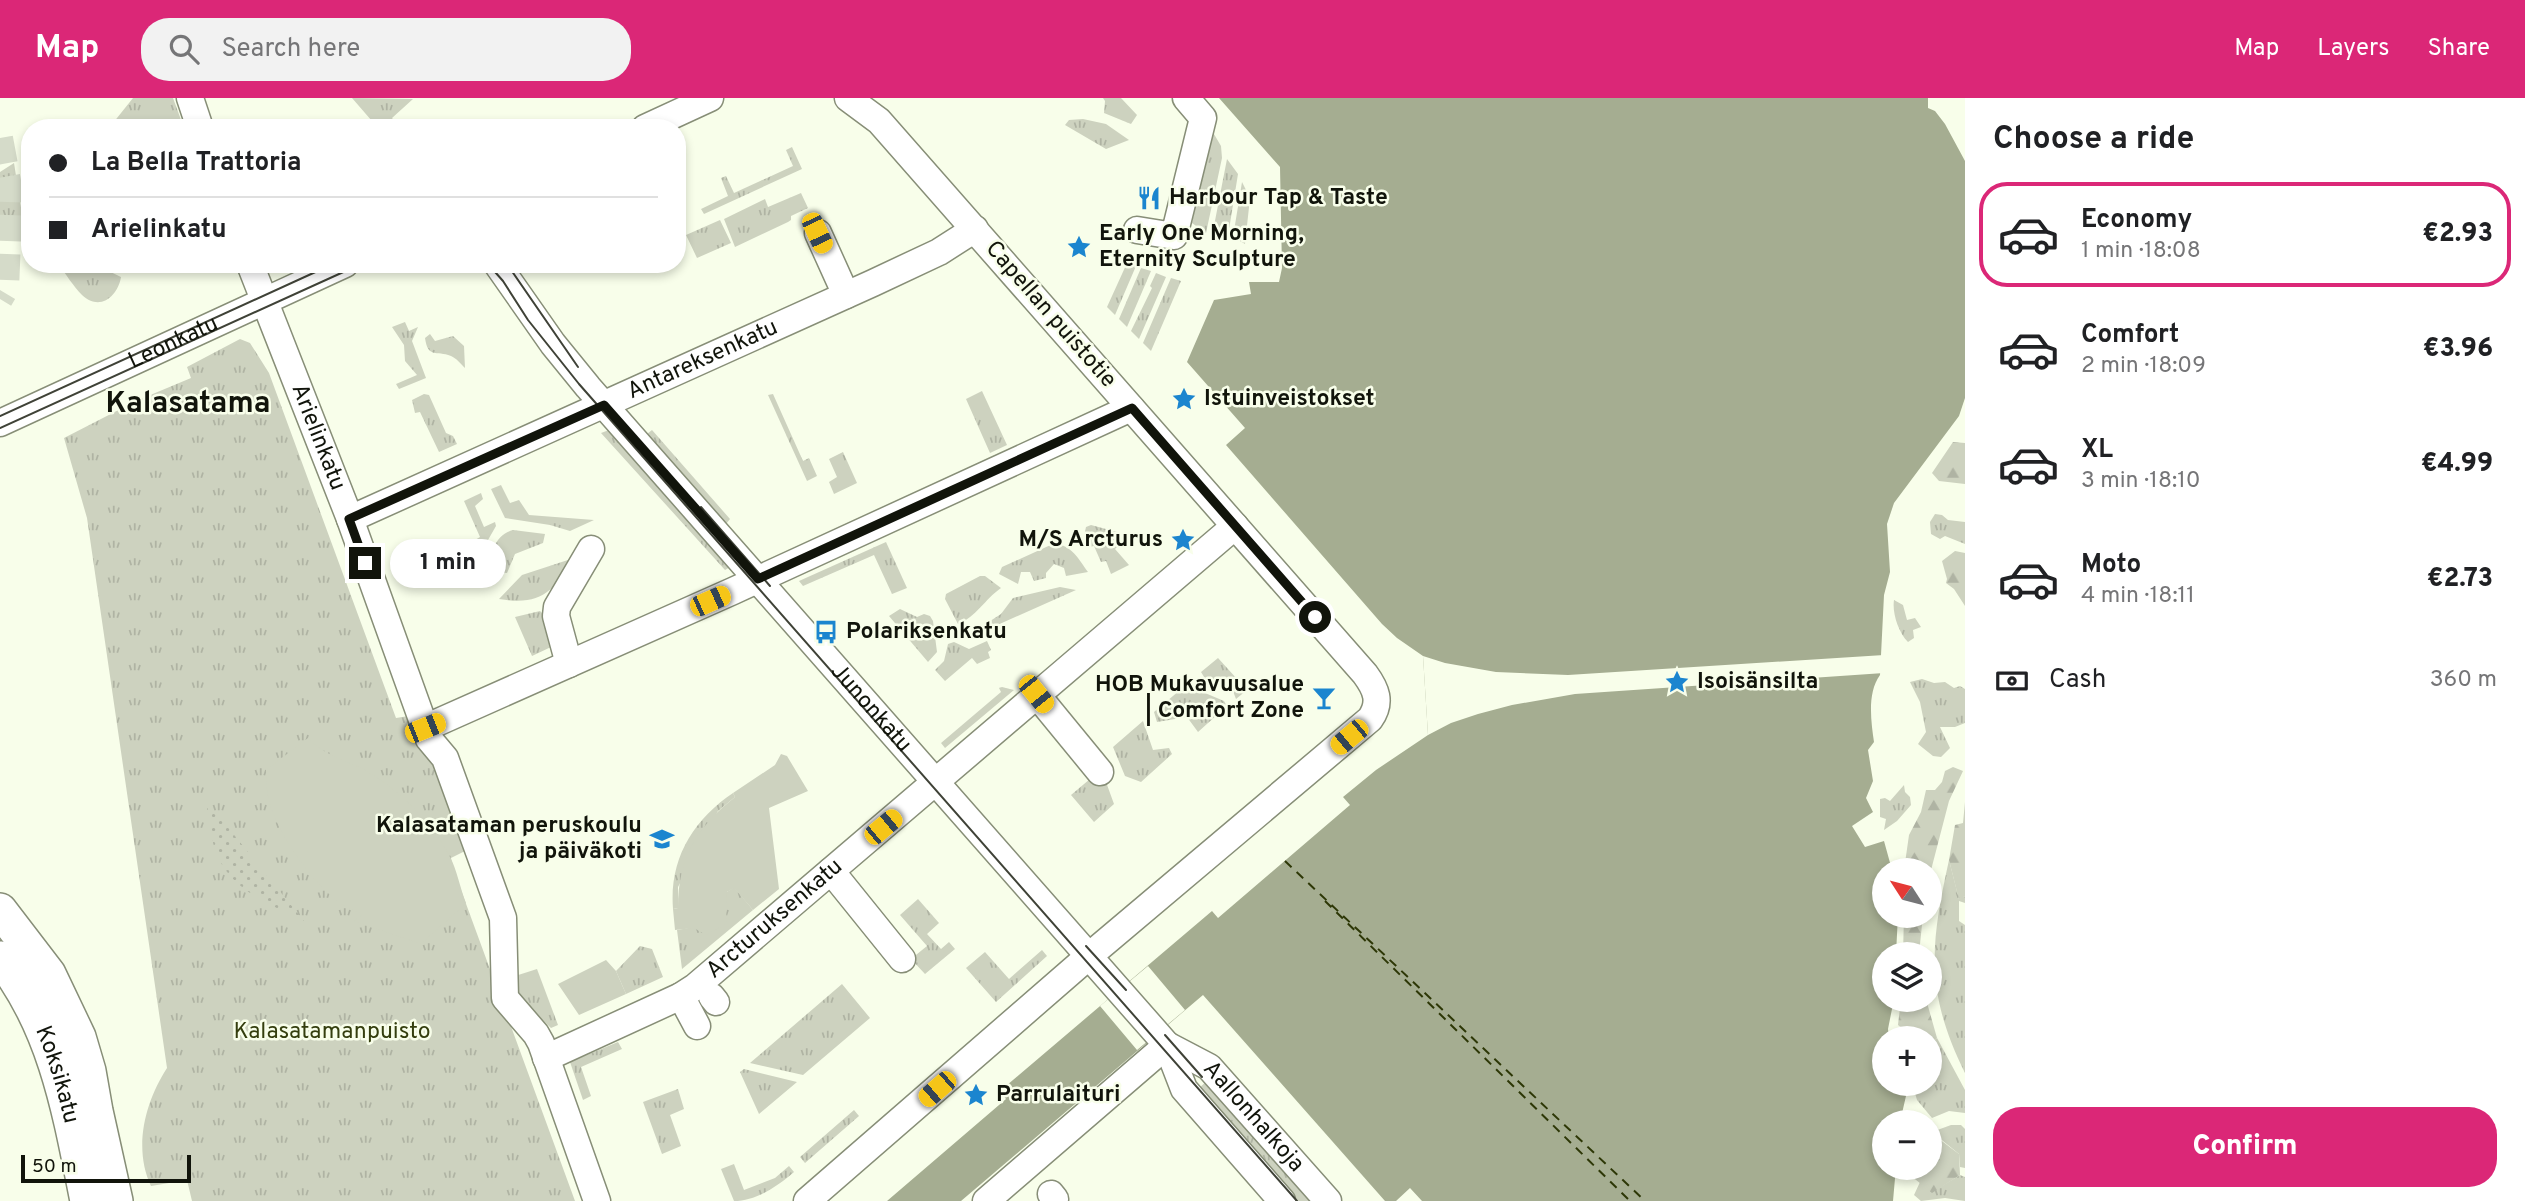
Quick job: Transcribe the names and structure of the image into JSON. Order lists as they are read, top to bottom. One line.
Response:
{"streets":{"main road":["Koksikatu"],"street":["Capellan puistotie","Leonkatu","Antareksenkatu","Arielinkatu","Junonkatu","Arcturuksenkatu","Aallonhalkoja"]},"crossings":[["Capellan puistotie","Antareksenkatu"],["Capellan puistotie","Junonkatu"],["Capellan puistotie","Arcturuksenkatu"],["Capellan puistotie","Aallonhalkoja"],["Leonkatu","Arielinkatu"],["Antareksenkatu","Arielinkatu"],["Antareksenkatu","Junonkatu"],["Arielinkatu","Arcturuksenkatu"],["Junonkatu","Arcturuksenkatu"],["Junonkatu","Aallonhalkoja"]],"districts":["Kalasatama"],"parks":["Kalasatamanpuisto"],"places":{"restaurant":["Harbour Tap & Taste"],"place":["Early One Morning, Eternity Sculpture","Istuinveistokset","M/S Arcturus","Isoisänsilta","Parrulaituri"],"bus stop":["Polariksenkatu"],"bar":["HOB Mukavuusalue | Comfort Zone"],"school or university":["Kalasataman peruskoulu ja päiväkoti"]},"scale_bar":"50 m","north":"top left","page":{"header":"Map","search":"Search here","nav":["Map","Layers","Share"],"heading":"Choose a ride","banner":["La Bella Trattoria","Arielinkatu"],"list":[{"name":"Economy","note":"1 min · 18:08","value":"€2.93"},{"name":"Comfort","note":"2 min · 18:09","value":"€3.96"},{"name":"XL","note":"3 min · 18:10","value":"€4.99"},{"name":"Moto","note":"4 min · 18:11","value":"€2.73"}],"bubble":"1 min","pay":["Cash","360 m"],"map_buttons":["+","−"],"buttons":"Confirm","scale":"50 m"}}
